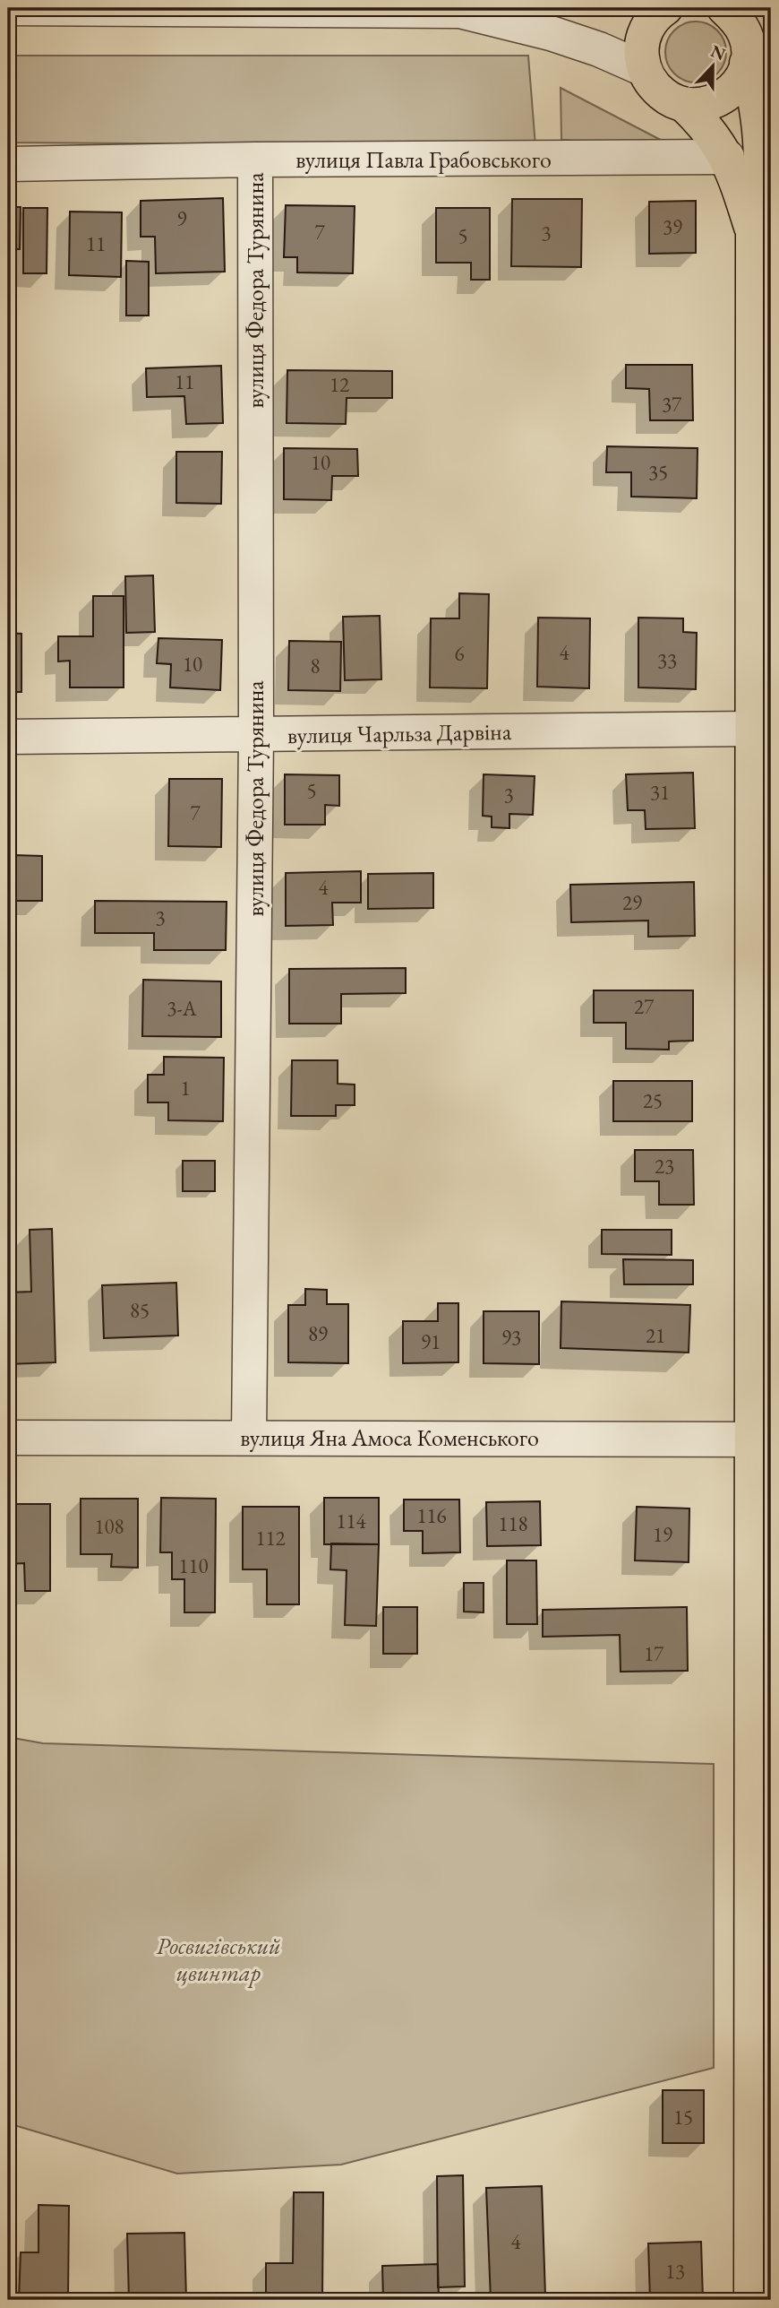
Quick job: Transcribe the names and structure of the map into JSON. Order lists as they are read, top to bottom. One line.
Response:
{"streets":{"street":["вулиця Павла Грабовського","вулиця Федора Турянина","вулиця Чарльза Дарвіна","вулиця Яна Амоса Коменського"]},"crossings":[["вулиця Павла Грабовського","вулиця Федора Турянина"],["вулиця Федора Турянина","вулиця Чарльза Дарвіна"],["вулиця Федора Турянина","вулиця Яна Амоса Коменського"]],"parks":["Росвигівський цвинтар"],"house_numbers":["9","39","7","3","5","11","11","12","37","10","35","4","6","33","10","8","5","31","3","7","4","29","3","27","3-А","1","25","23","85","89","21","93","91","116","114","118","108","19","112","110","17","15","4","13"],"north":"top"}
